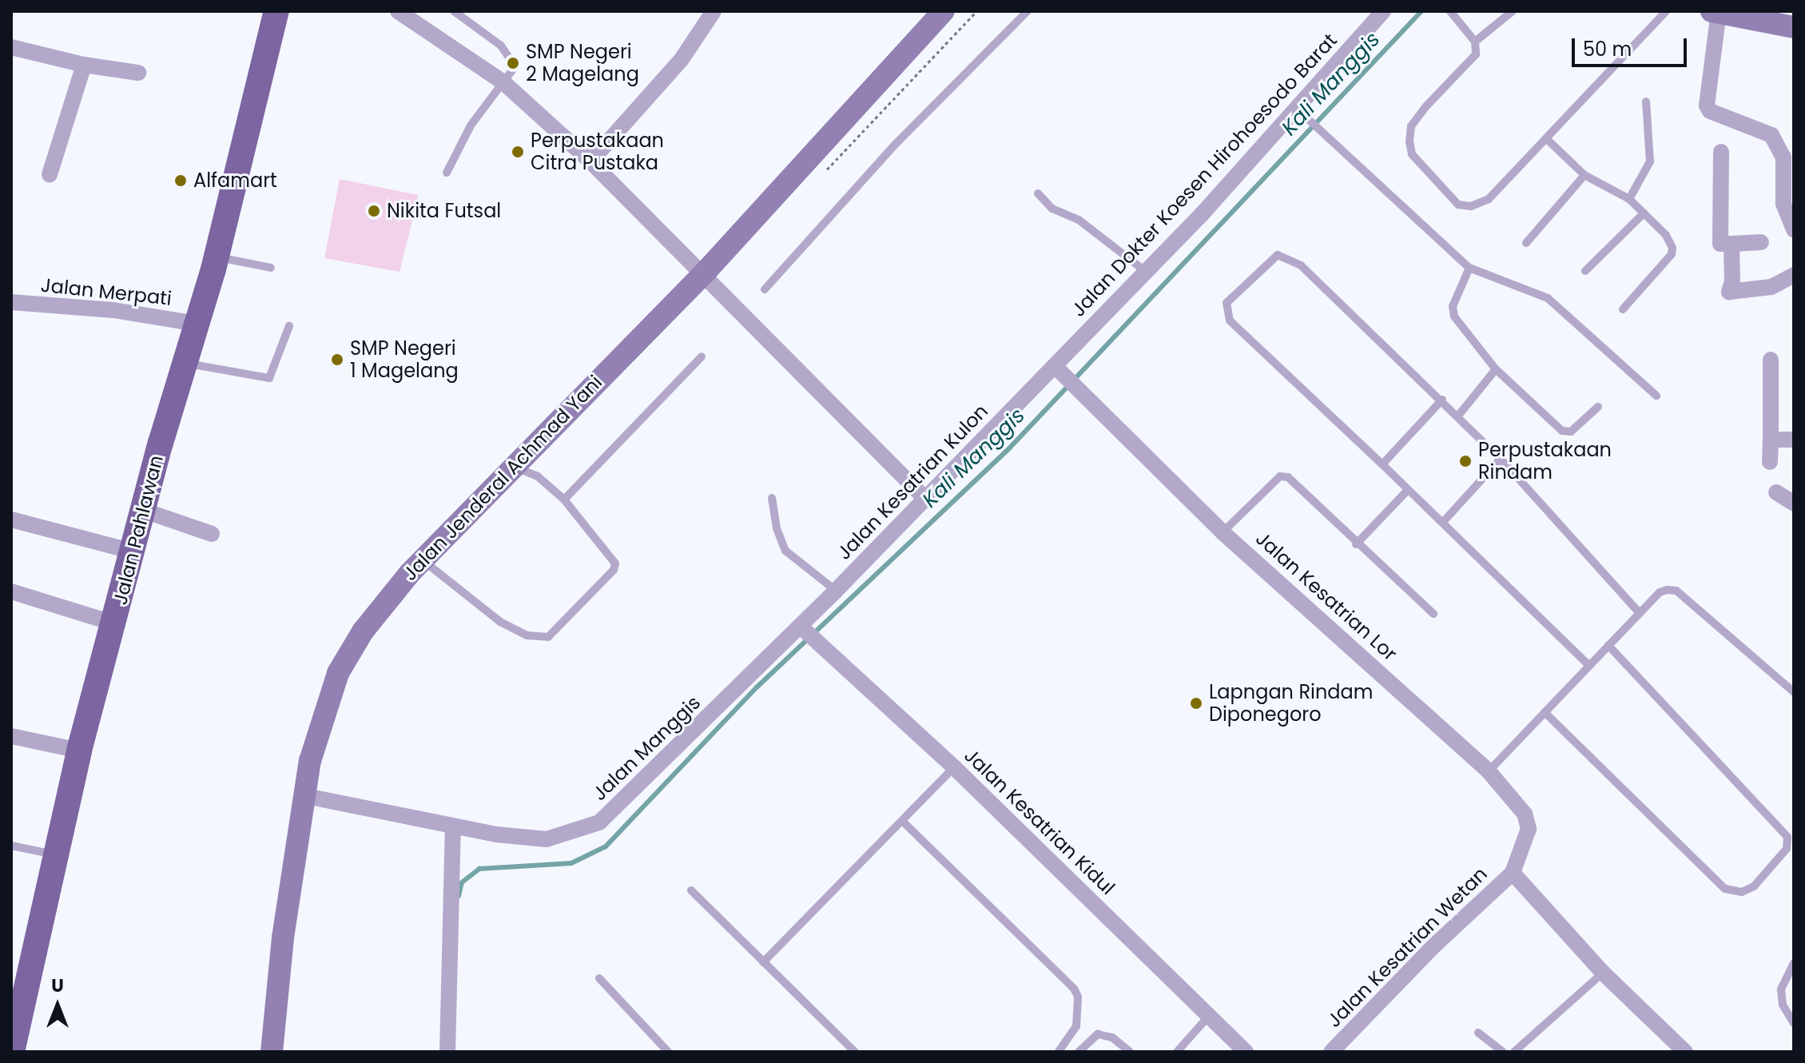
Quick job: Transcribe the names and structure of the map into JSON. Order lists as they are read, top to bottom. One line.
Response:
{"streets":{"main road":["Jalan Jenderal Achmad Yani","Jalan Pahlawan"],"street":["Jalan Dokter Koesen Hirohoesodo Barat","Jalan Merpati","Jalan Kesatrian Kulon","Jalan Kesatrian Lor","Jalan Manggis","Jalan Kesatrian Kidul","Jalan Kesatrian Wetan"]},"crossings":[["Jalan Dokter Koesen Hirohoesodo Barat","Jalan Kesatrian Kulon"],["Jalan Dokter Koesen Hirohoesodo Barat","Jalan Kesatrian Lor"],["Jalan Merpati","Jalan Pahlawan"],["Jalan Jenderal Achmad Yani","Jalan Manggis"],["Jalan Kesatrian Kulon","Jalan Kesatrian Lor"],["Jalan Kesatrian Kulon","Jalan Manggis"],["Jalan Kesatrian Kulon","Jalan Kesatrian Kidul"],["Jalan Kesatrian Lor","Jalan Kesatrian Wetan"],["Jalan Manggis","Jalan Kesatrian Kidul"]],"water":["Kali Manggis"],"places":["SMP Negeri 2 Magelang","Perpustakaan Citra Pustaka","Alfamart","Nikita Futsal","SMP Negeri 1 Magelang","Perpustakaan Rindam","Lapngan Rindam Diponegoro"],"scale_bar":"50 m","north":"top"}
